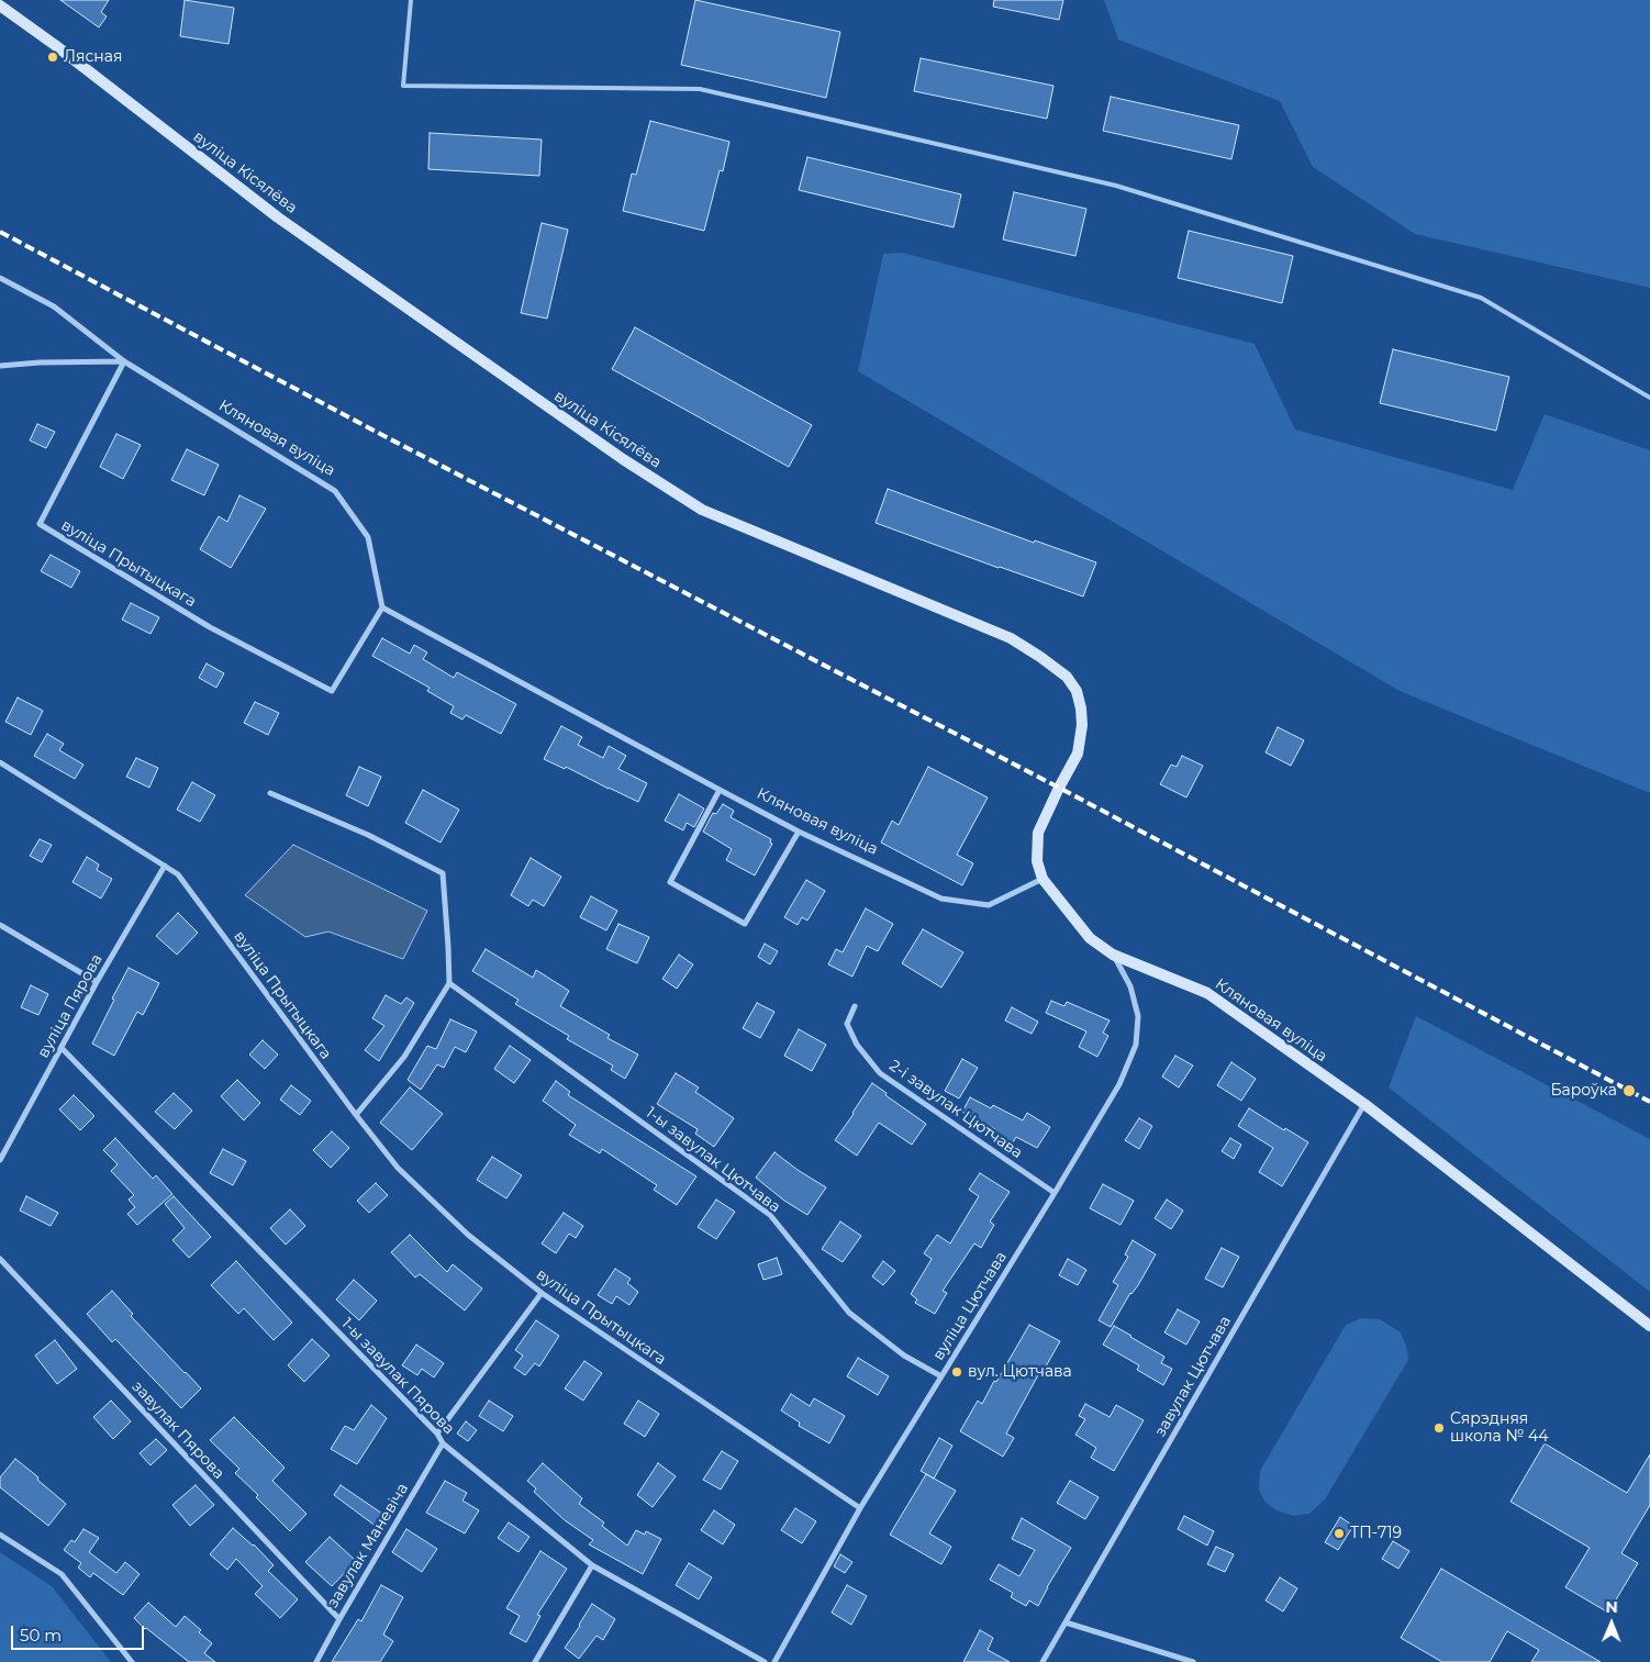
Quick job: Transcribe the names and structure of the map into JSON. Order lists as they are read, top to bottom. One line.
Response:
{"streets":{"street":["вуліца Кісялёва","Кляновая вуліца","вуліца Прытыцкага","вуліца Пярова","2-і завулак Цютчава","1-ы завулак Цютчава","вуліца Цютчава","1-ы завулак Пярова","завулак Цютчава","завулак Пярова","завулак Маневіча"]},"crossings":[["вуліца Кісялёва","Кляновая вуліца"],["Кляновая вуліца","вуліца Прытыцкага"],["Кляновая вуліца","вуліца Цютчава"],["Кляновая вуліца","завулак Цютчава"],["вуліца Прытыцкага","вуліца Пярова"],["вуліца Прытыцкага","вуліца Цютчава"],["вуліца Пярова","1-ы завулак Пярова"],["2-і завулак Цютчава","вуліца Цютчава"],["1-ы завулак Цютчава","вуліца Цютчава"],["1-ы завулак Пярова","завулак Маневіча"],["завулак Пярова","завулак Маневіча"]],"places":["Лясная","Бароўка","вул. Цютчава","Сярэдняя школа № 44","ТП-719"],"scale_bar":"50 m","north":"top"}
